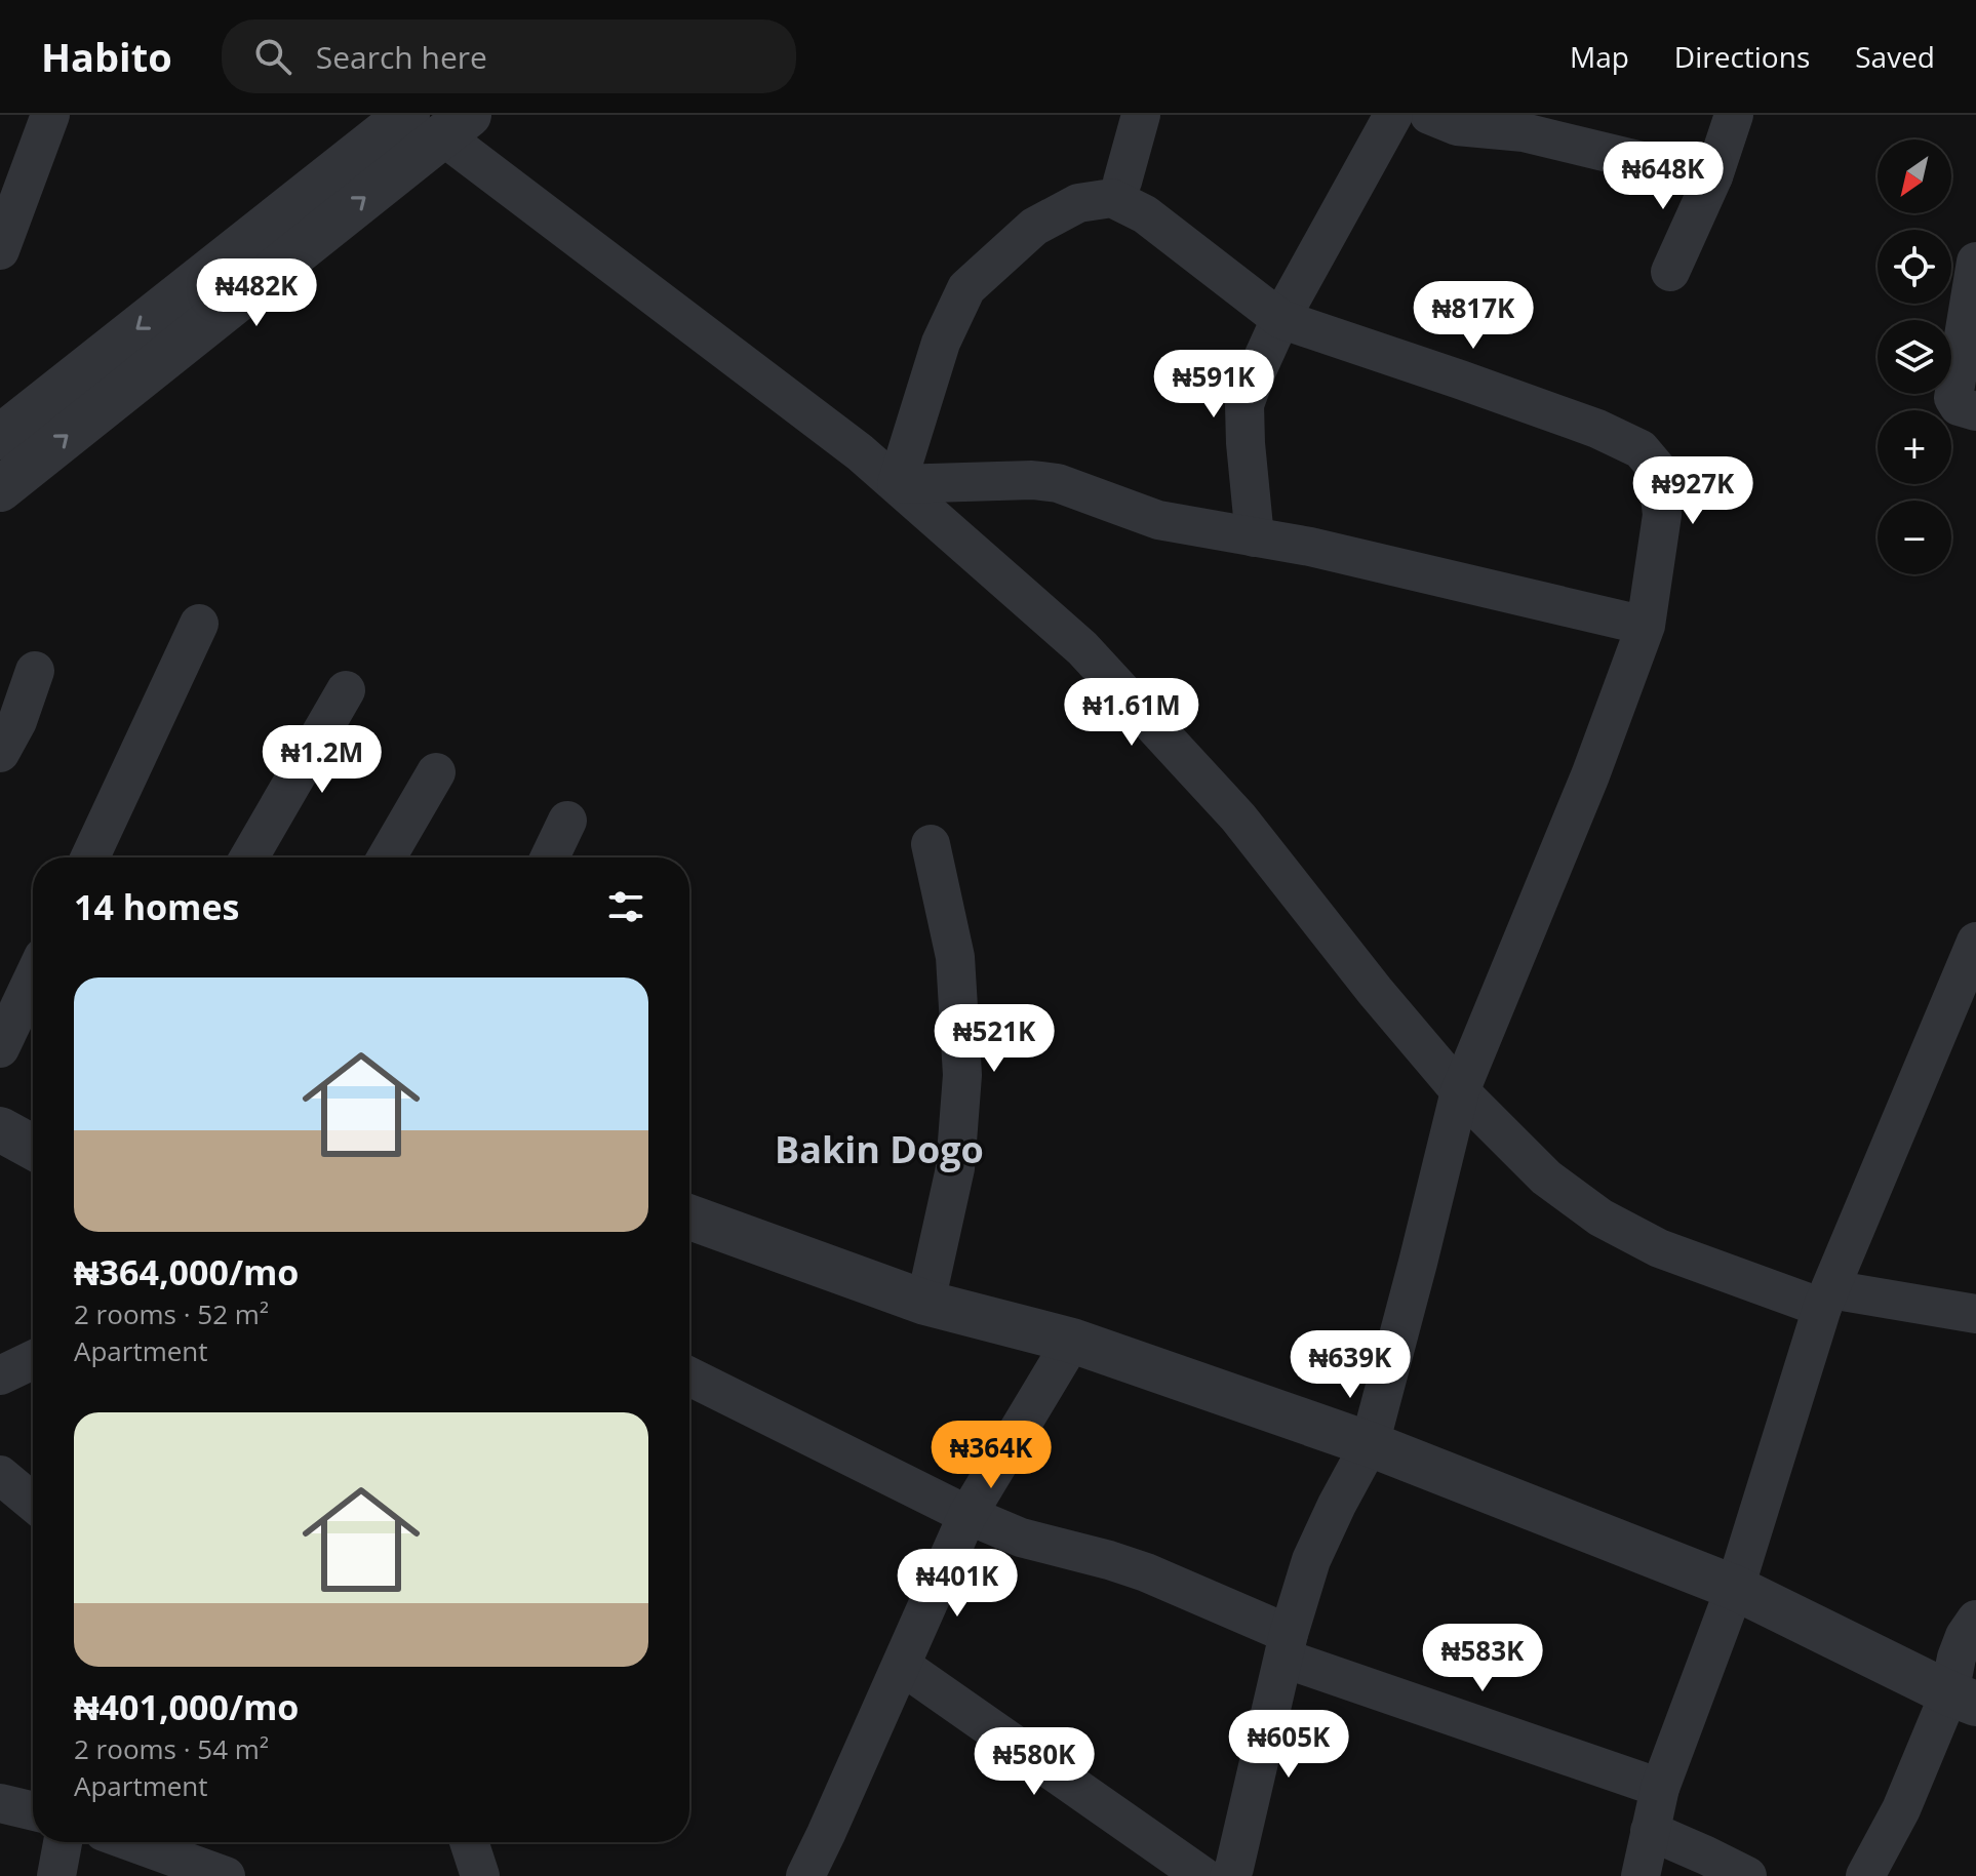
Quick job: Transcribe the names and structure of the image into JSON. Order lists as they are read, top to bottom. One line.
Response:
{"districts":["Bakin Dogo"],"north":"bottom left","page":{"header":"Habito","search":"Search here","nav":["Map","Directions","Saved"],"map_buttons":["+","−"],"price":["₦648K","₦482K","₦817K","₦591K","₦927K","₦1.61M","₦1.2M","₦521K","₦639K","₦364K","₦401K","₦583K","₦605K","₦580K"],"heading":"14 homes","list":[{"name":"₦364,000/mo","note":"2 rooms · 52 m² · Apartment"},{"name":"₦401,000/mo","note":"2 rooms · 54 m² · Apartment"}]}}
